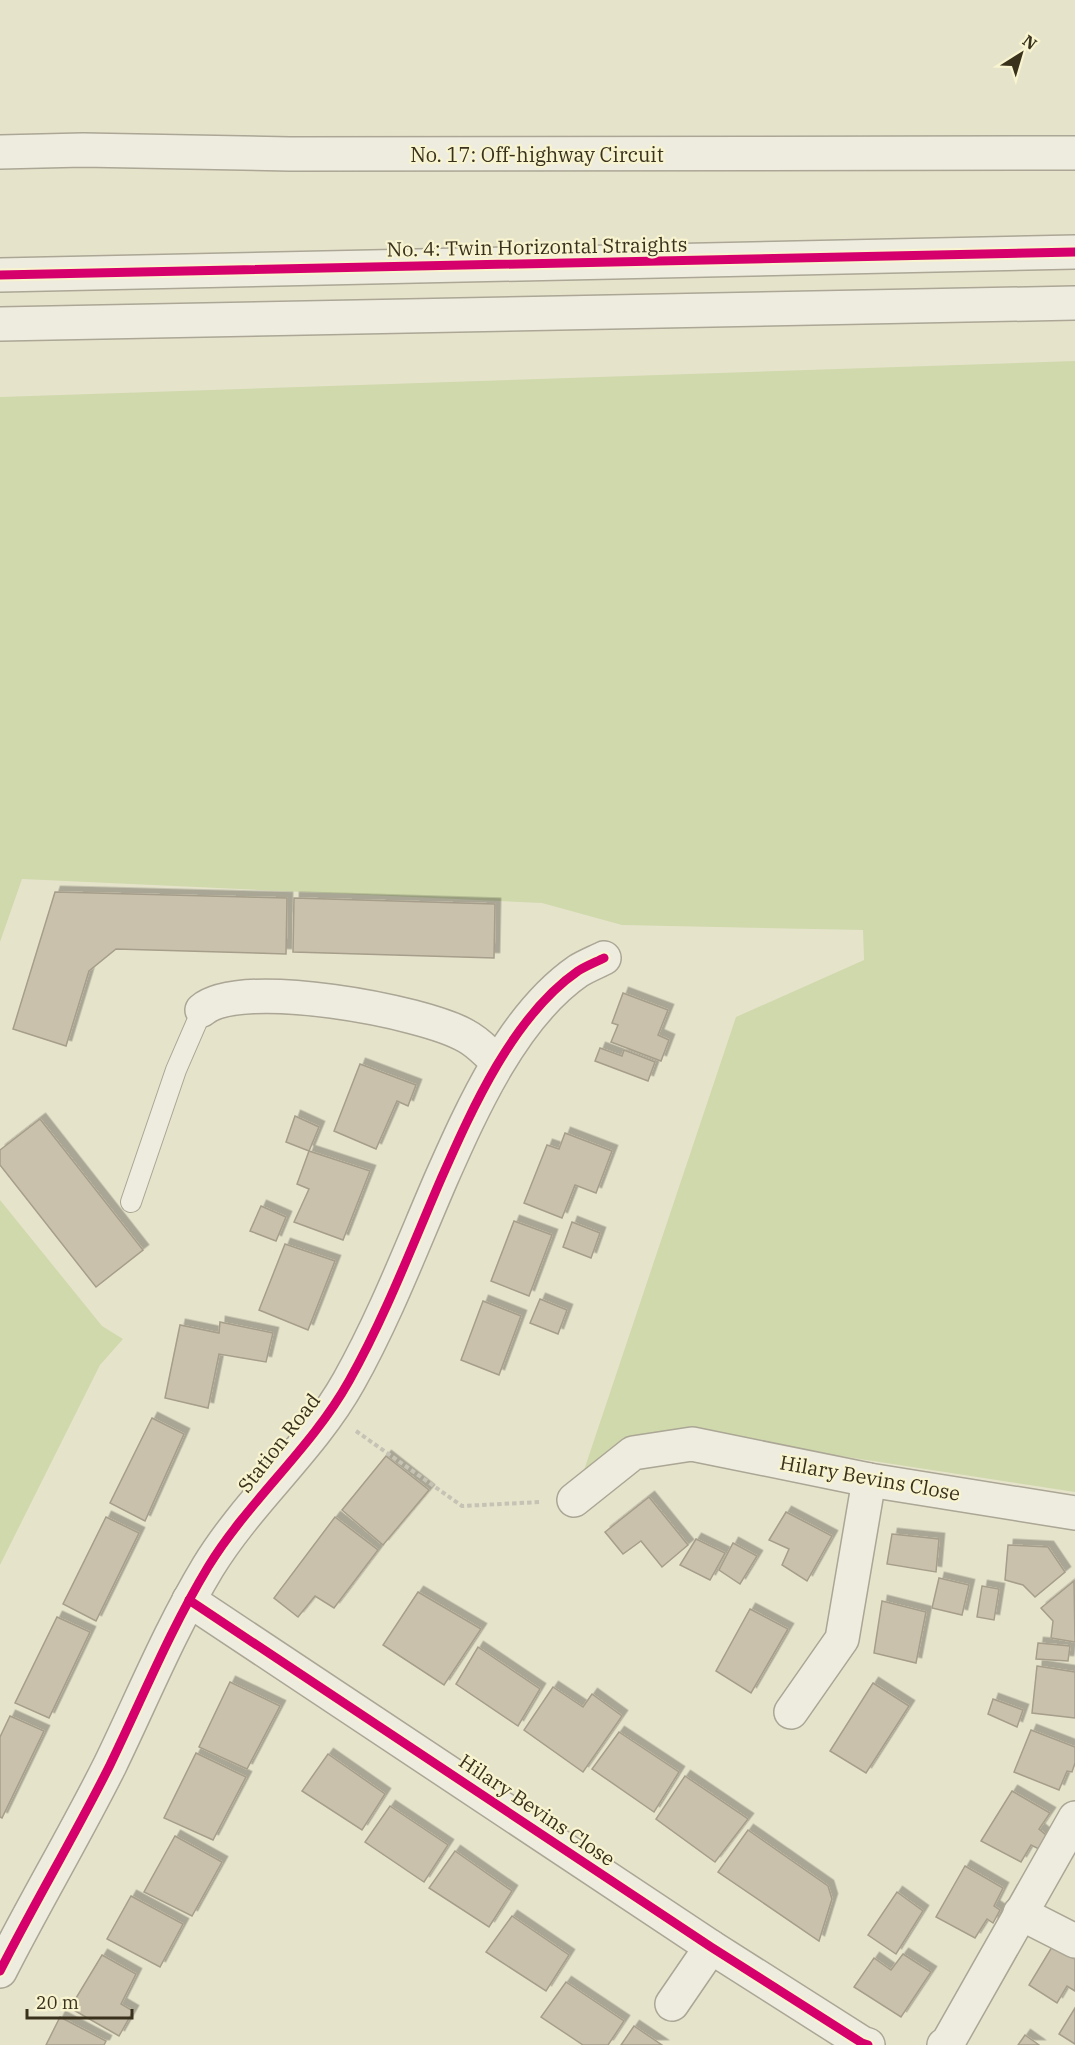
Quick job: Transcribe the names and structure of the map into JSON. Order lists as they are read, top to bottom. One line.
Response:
{"streets":{"street":["No. 17: Off-highway Circuit","No. 4: Twin Horizontal Straights","Station Road","Hilary Bevins Close"]},"crossings":[["Station Road","Hilary Bevins Close"]],"scale_bar":"20 m","north":"top right"}
